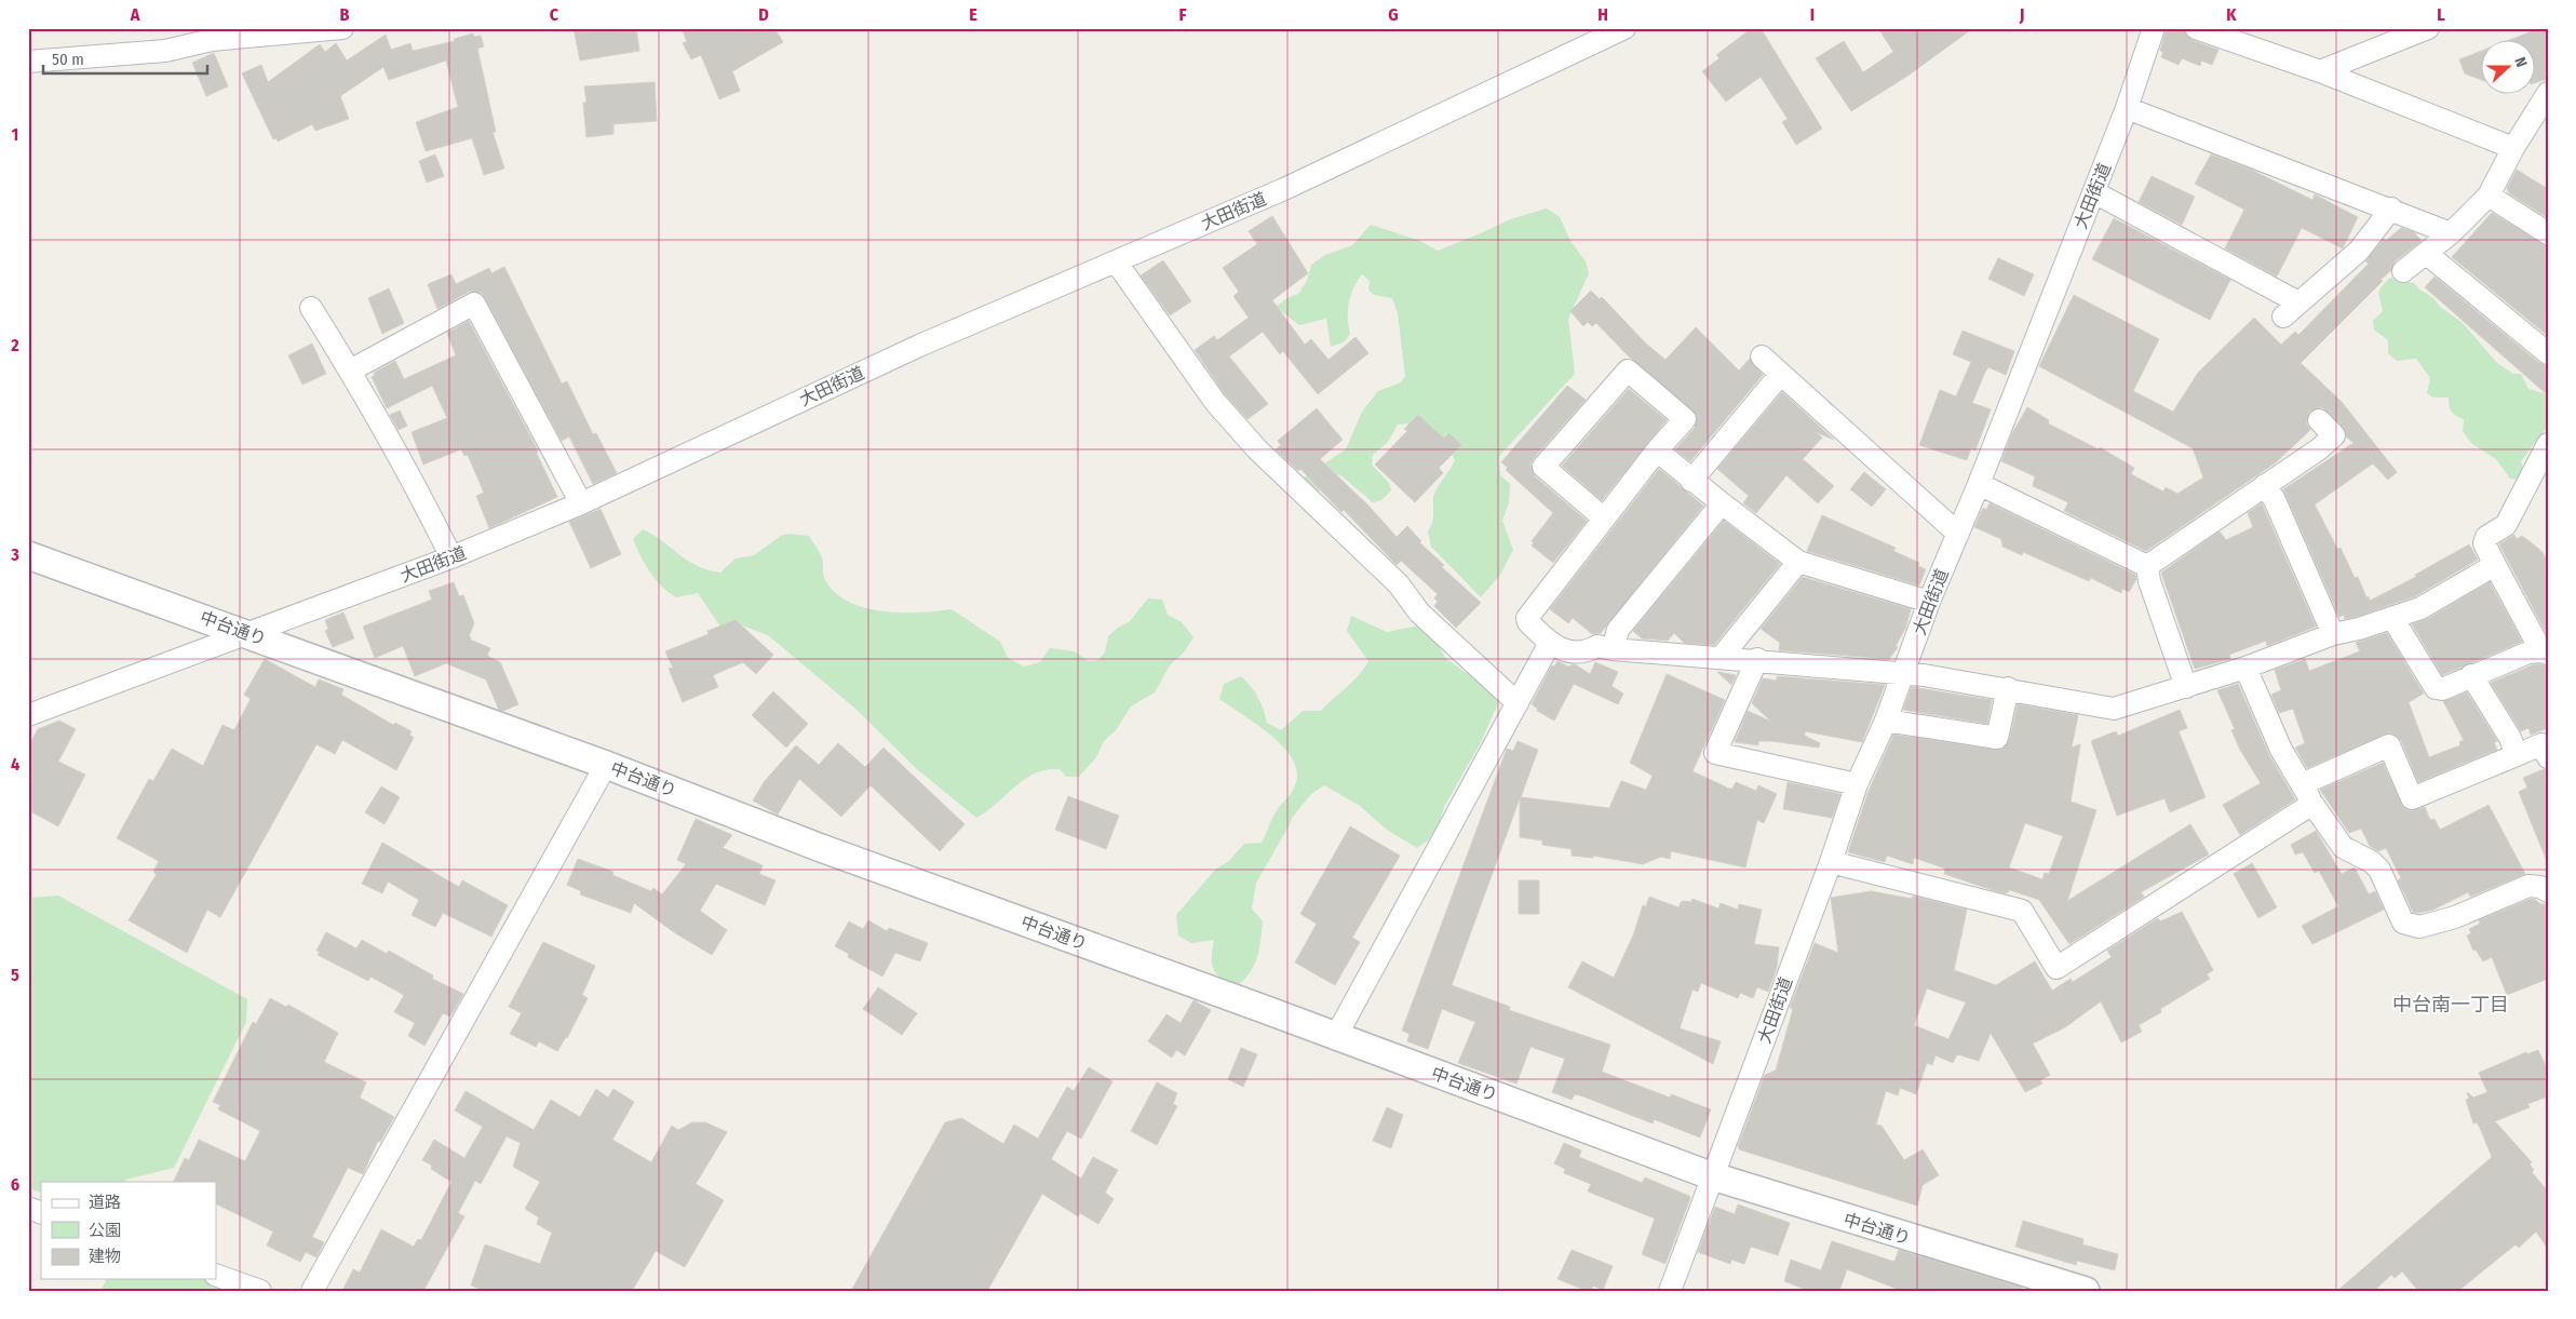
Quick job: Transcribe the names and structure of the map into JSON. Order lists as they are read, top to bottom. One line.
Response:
{"streets":{"street":["大田街道","中台通り"]},"crossings":[["大田街道","中台通り"]],"districts":["中台南一丁目"],"legend":["道路","公園","建物"],"scale_bar":"50 m","north":"right","grid":{"columns":["A","B","C","D","E","F","G","H","I","J","K","L"],"rows":["1","2","3","4","5","6"]}}
